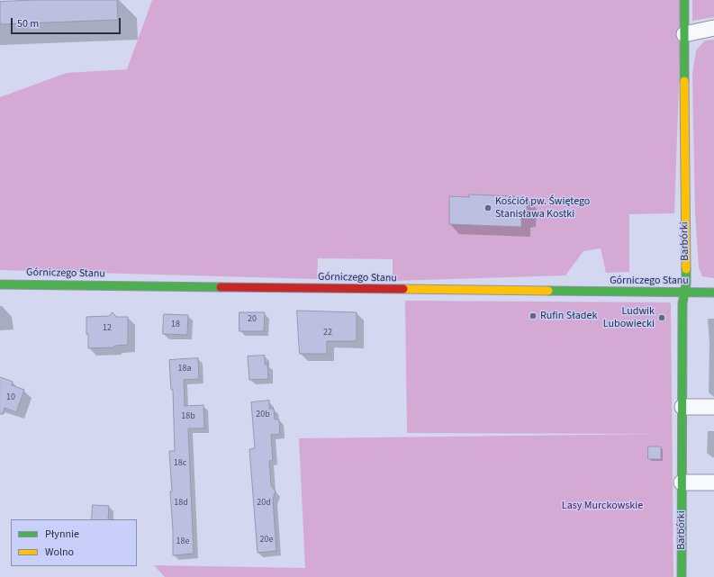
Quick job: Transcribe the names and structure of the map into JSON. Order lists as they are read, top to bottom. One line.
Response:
{"streets":{"street":["Barbórki","Górniczego Stanu"]},"crossings":[["Barbórki","Górniczego Stanu"]],"parks":["Lasy Murckowskie"],"places":["Kościół pw. Świętego Stanisława Kostki","Rufin Sładek","Ludwik Lubowiecki"],"house_numbers":["20","18","12","22","18a","10","20b","18b","18c","18d","20d","20e","18e"],"legend":["Płynnie","Wolno"],"scale_bar":"50 m"}
